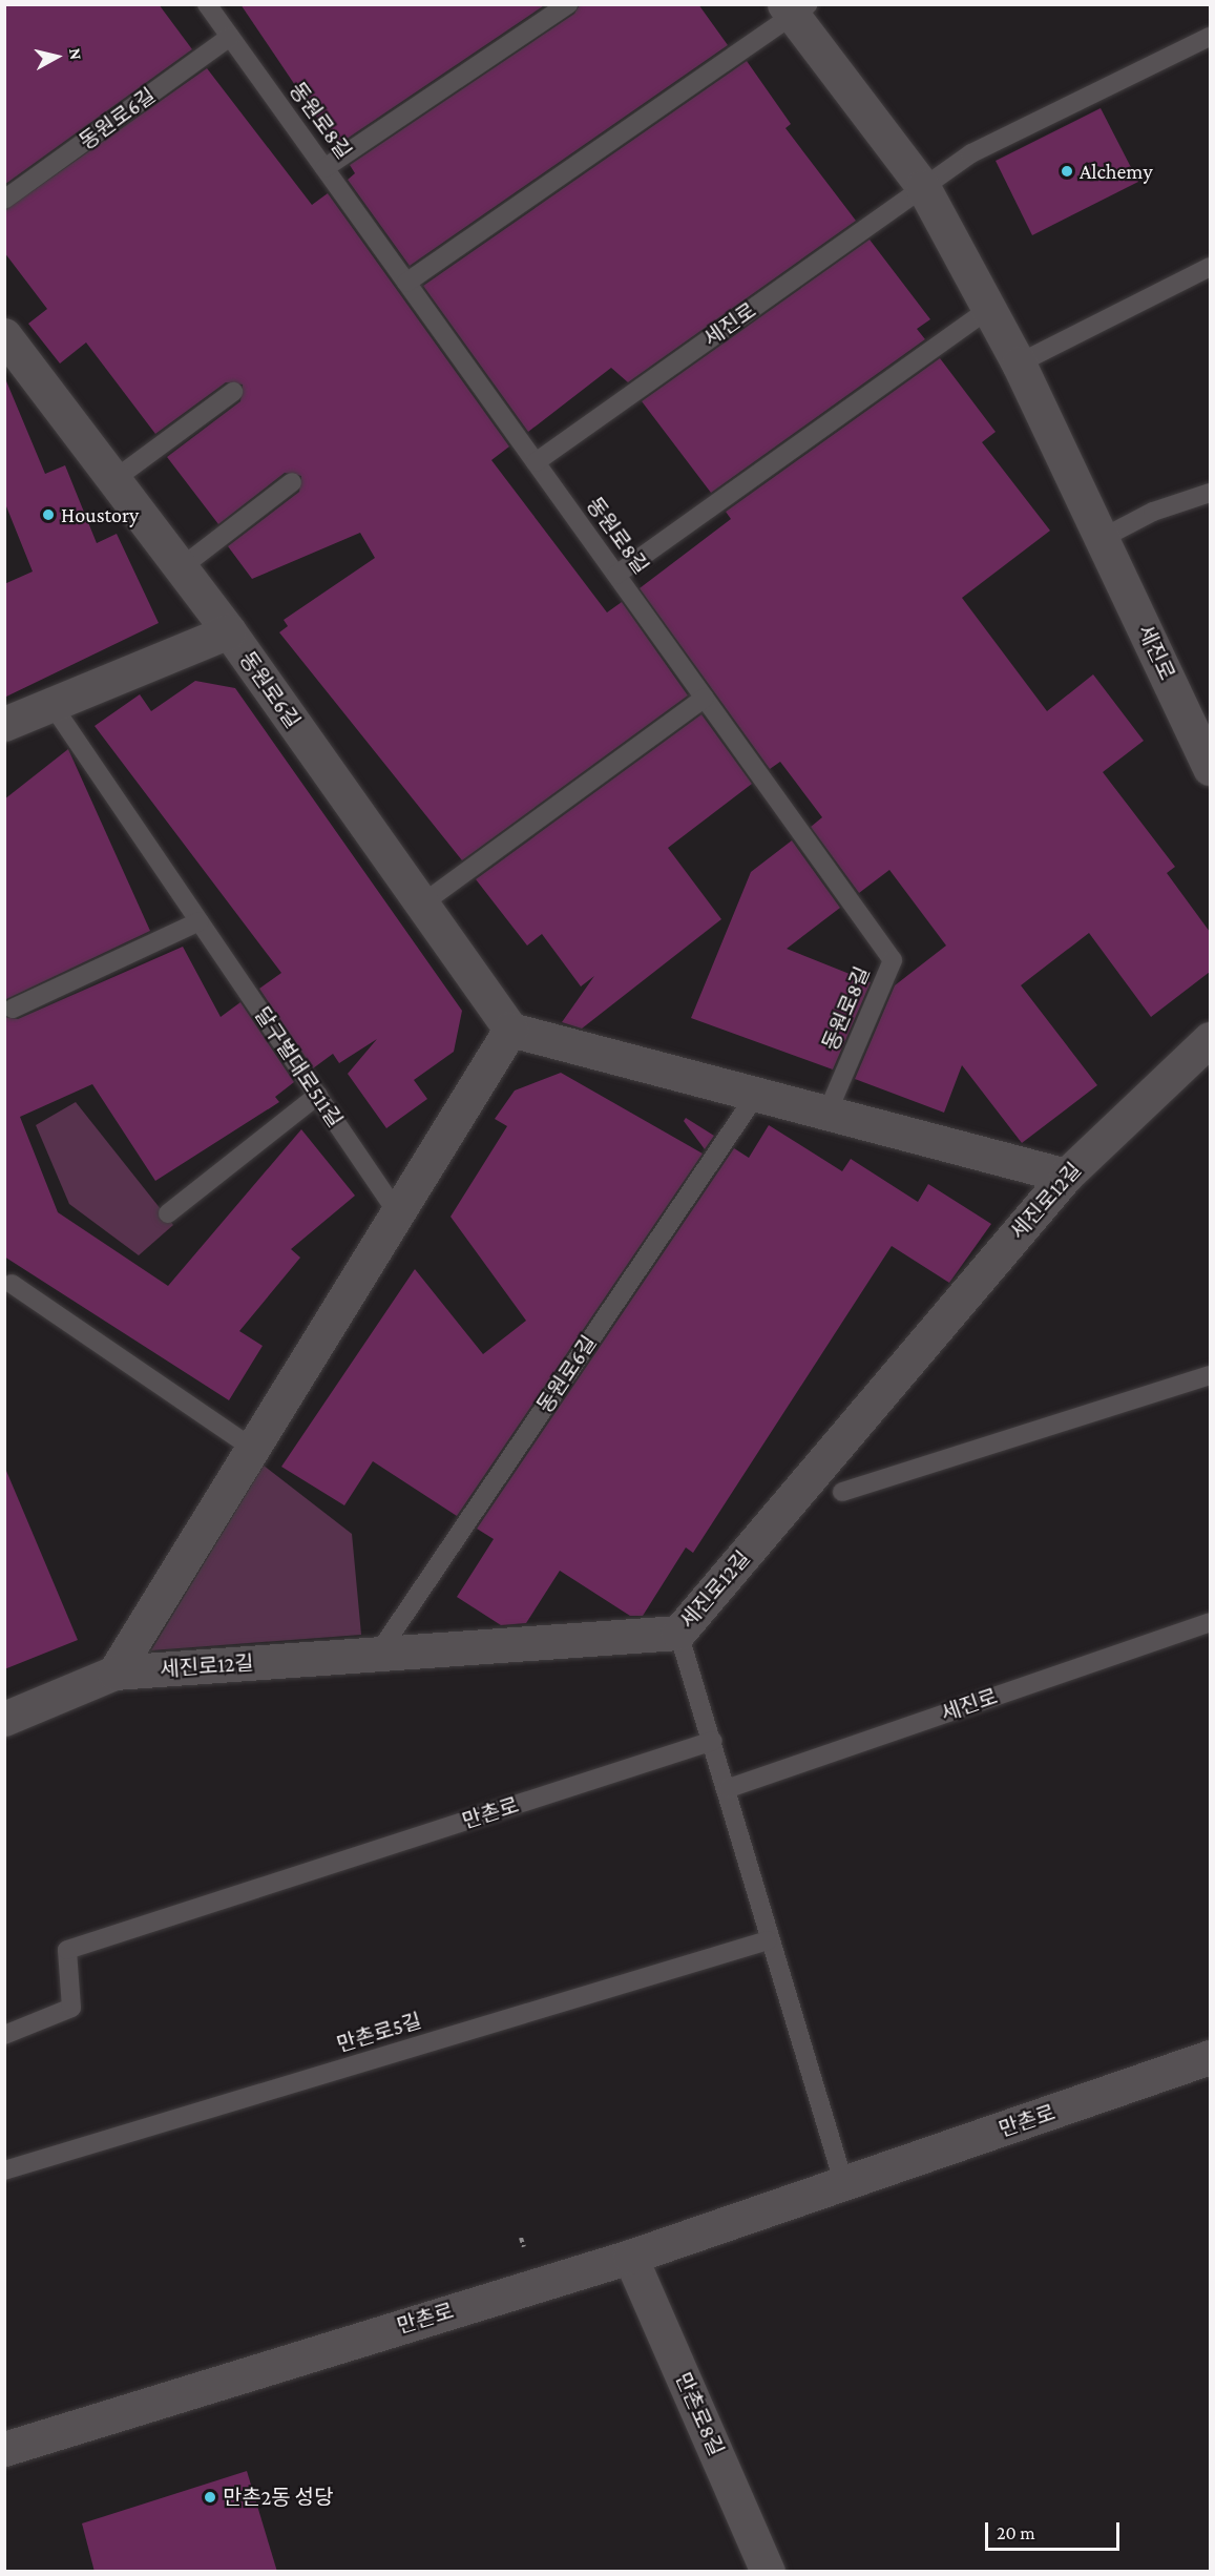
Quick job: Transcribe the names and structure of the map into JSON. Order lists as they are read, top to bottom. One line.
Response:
{"streets":{"street":["동원로6길","세진로","세진로12길","만촌로","만촌로8길"],"lane":["동원로8길","달구벌대로511길","만촌로5길"]},"crossings":[["동원로6길","동원로8길"],["동원로6길","세진로12길"],["동원로8길","세진로"],["만촌로","만촌로8길"]],"places":["Alchemy","Houstory","만촌2동 성당"],"scale_bar":"20 m","north":"right"}
